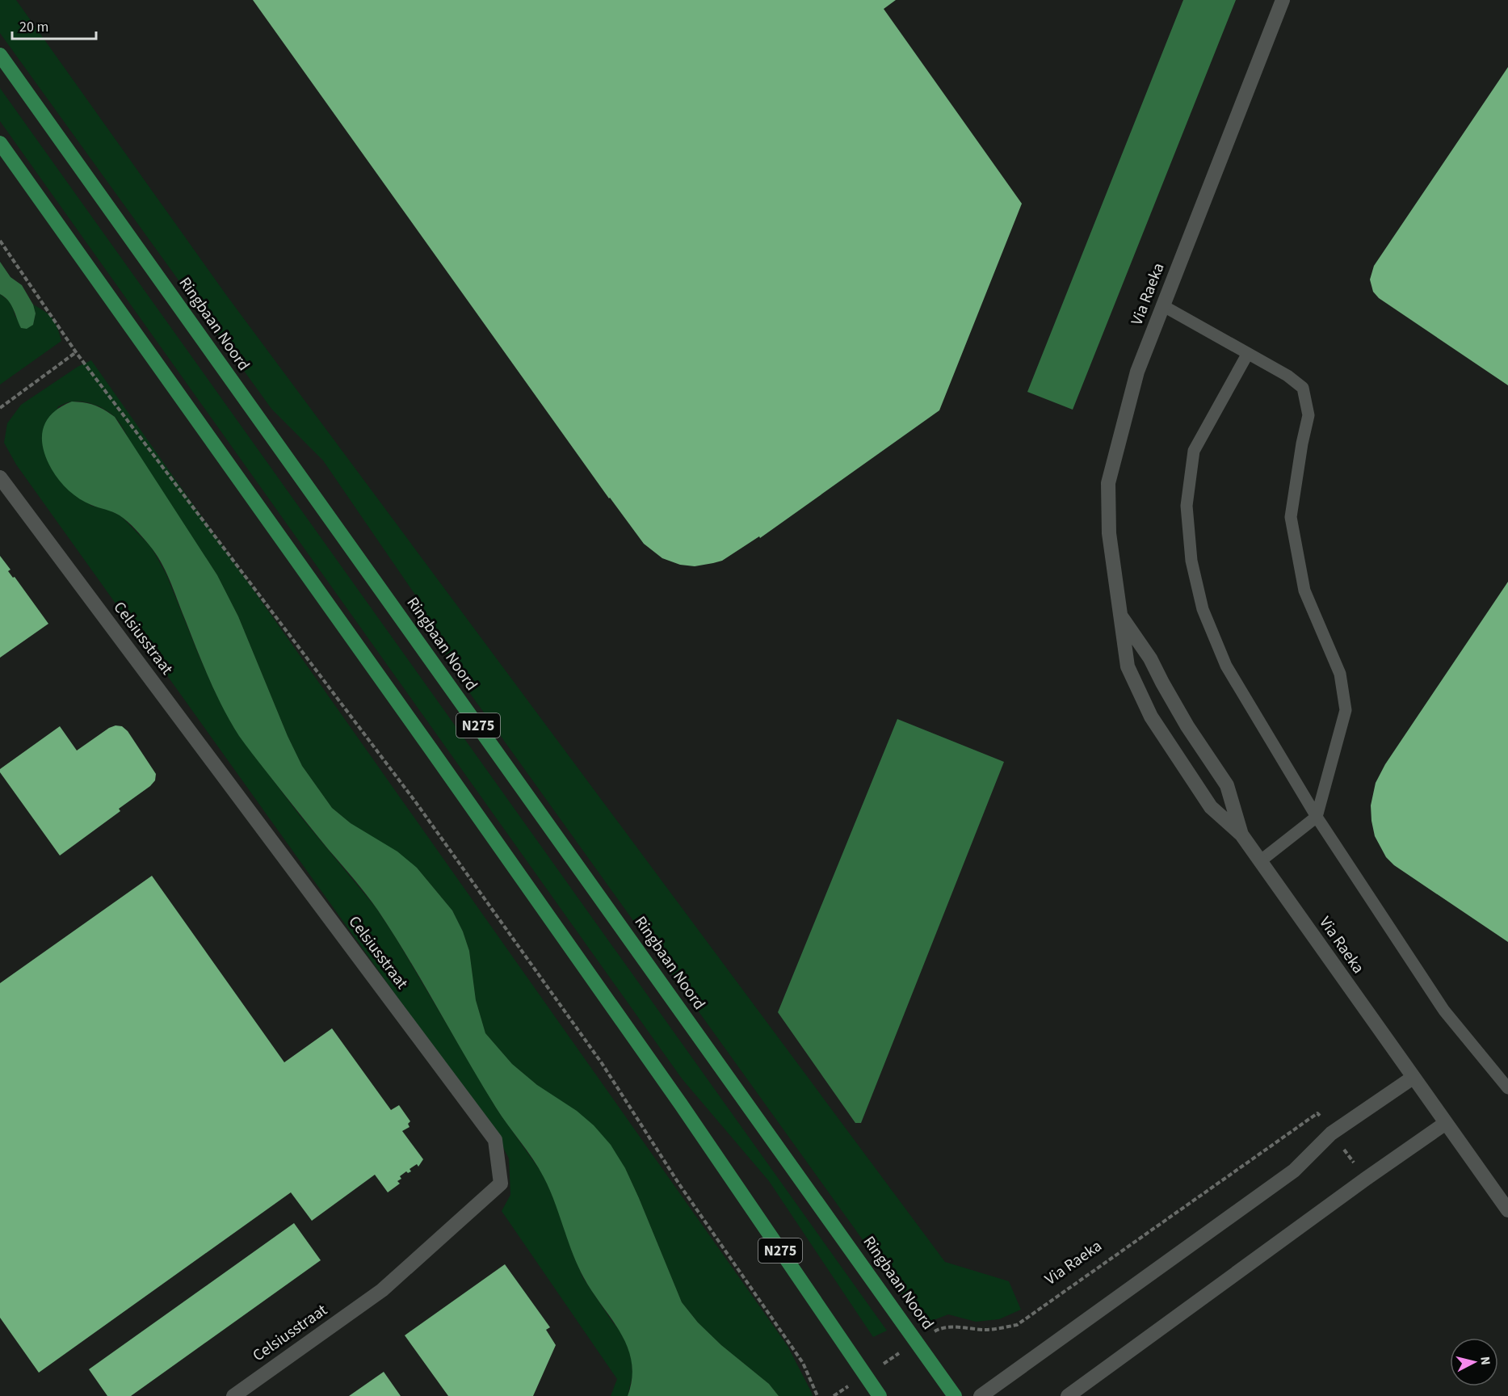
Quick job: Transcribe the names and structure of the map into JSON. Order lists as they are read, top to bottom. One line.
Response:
{"streets":{"main road":["Ringbaan Noord","N275"],"street":["Via Raeka","Celsiusstraat"]},"crossings":[["Via Raeka","Ringbaan Noord"],["Via Raeka","N275"]],"scale_bar":"20 m","north":"right"}
